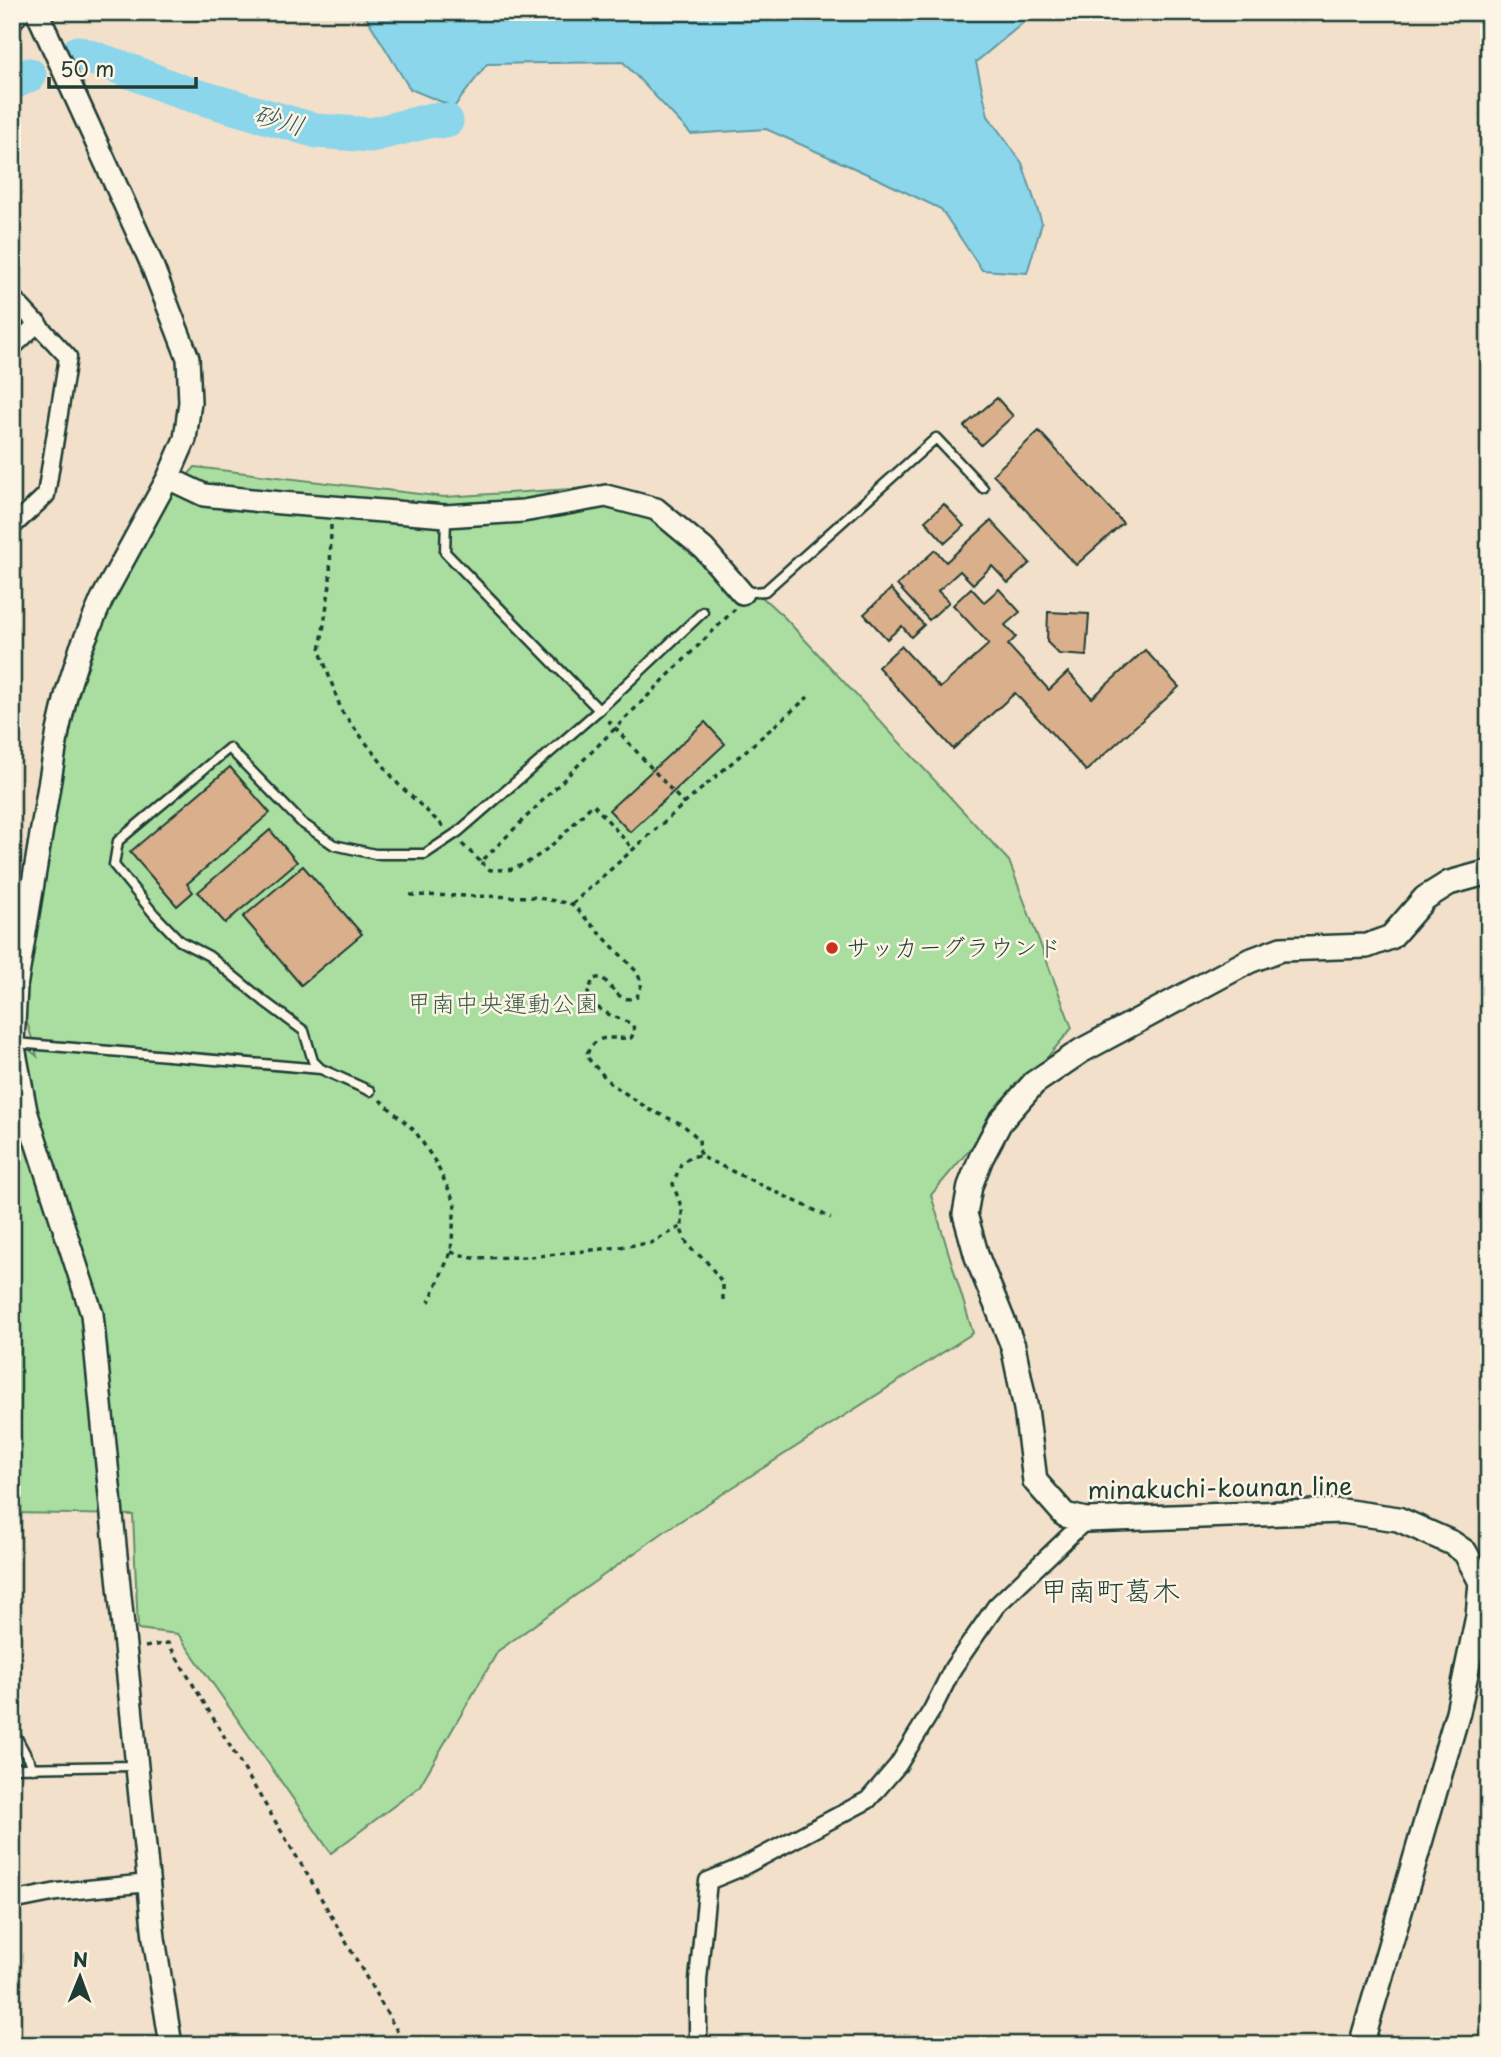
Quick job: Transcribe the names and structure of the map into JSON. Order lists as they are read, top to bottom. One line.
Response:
{"streets":{"main road":["minakuchi-kounan line"]},"districts":["甲南町葛木"],"water":["砂川"],"parks":["甲南中央運動公園"],"places":["サッカーグラウンド"],"scale_bar":"50 m","north":"top"}
